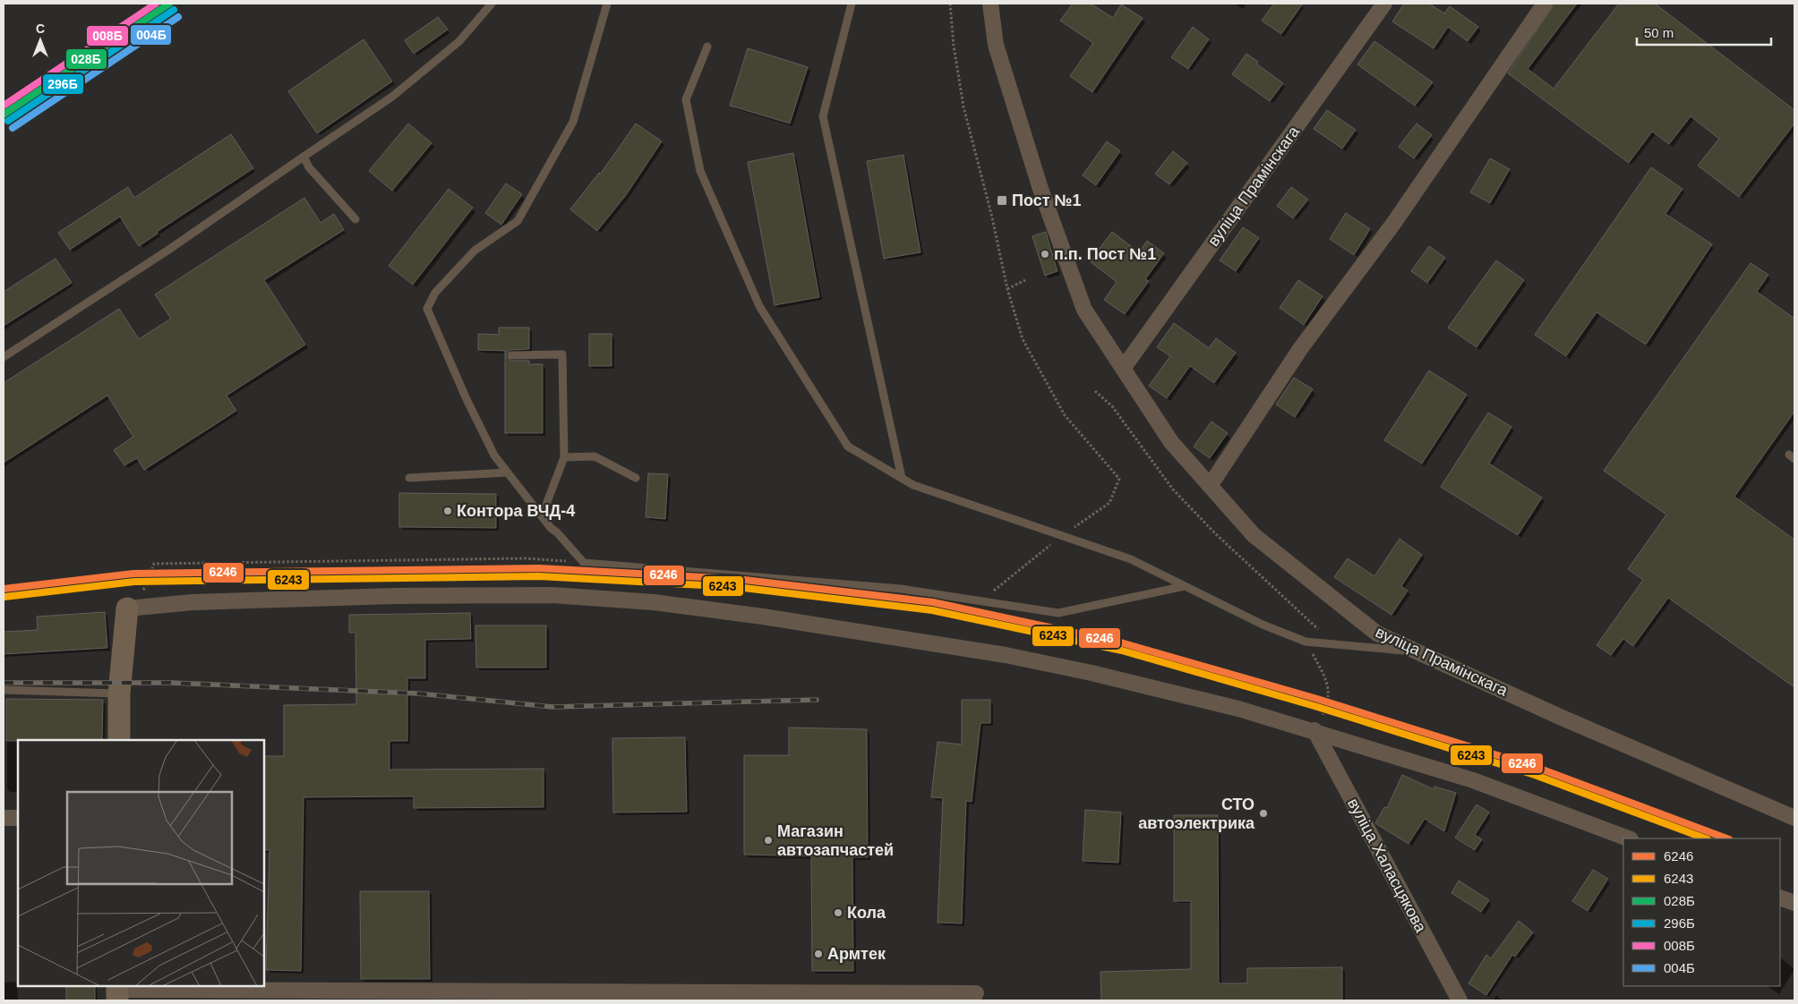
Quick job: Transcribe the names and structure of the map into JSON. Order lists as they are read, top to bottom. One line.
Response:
{"streets":{"street":["вуліца Прамінскага","вуліца Халасцякова"]},"places":{"transit":["Пост №1"],"other":["п.п. Пост №1","Контора ВЧД-4","СТО автоэлектрика","Магазин автозапчастей","Кола","Армтек"]},"lines":["transit line 028Б","transit line 008Б","transit line 296Б","transit line 004Б","transit line 6246","transit line 6243"],"legend":["6246","6243","028Б","296Б","008Б","004Б"],"scale_bar":"50 m","north":"top"}
